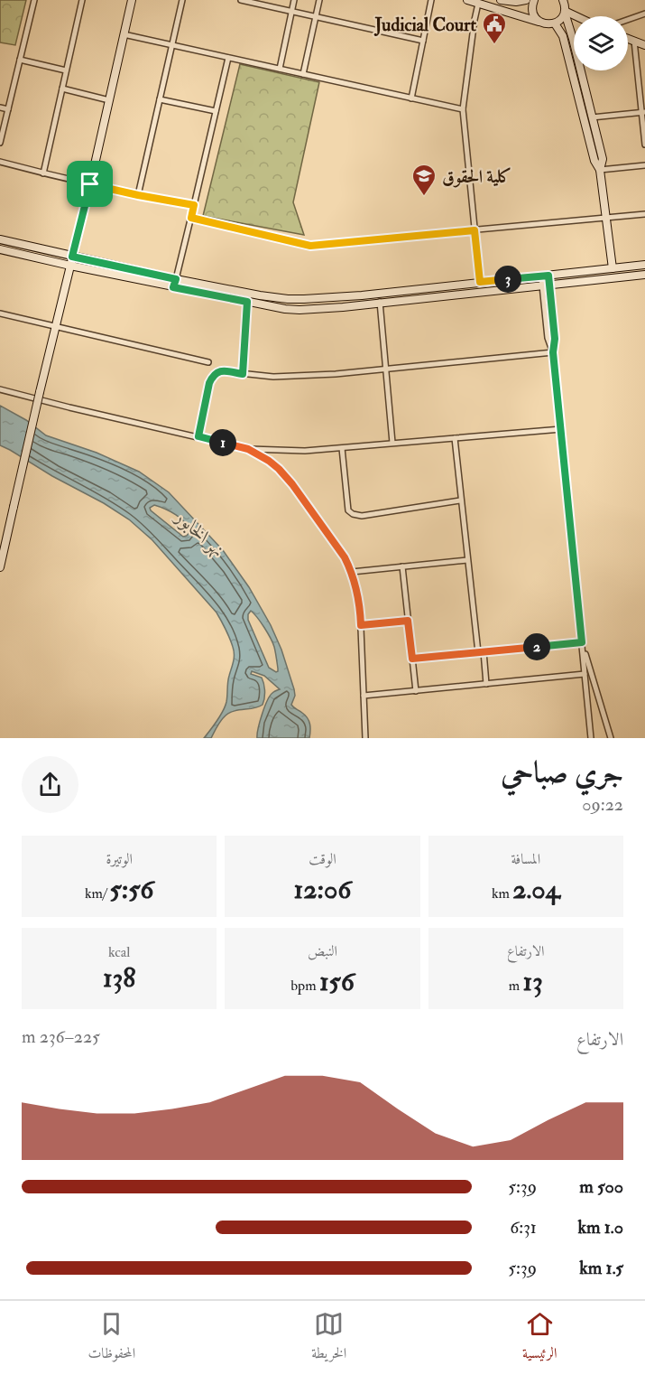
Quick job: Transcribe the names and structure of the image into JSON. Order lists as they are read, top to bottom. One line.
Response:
{"water":["نهر الخابور"],"places":{"public building":["Judicial Court"],"school or university":["كلية الحقوق"]},"page":{"pins":["3","1","2"],"heading":["جري صباحي","09:22"],"stats":[["المسافة","2.04 km"],["الوقت","12:06"],["الوتيرة","5:56 /km"],["الارتفاع","13 m"],["النبض","156 bpm"],["kcal","138"]],"chart":["الارتفاع","225–236 m"],"list":[{"name":"500 m","note":"5:39"},{"name":"1.0 km","note":"6:31"},{"name":"1.5 km","note":"5:39"}],"tabs":["الرئيسية","الخريطة","المحفوظات"]}}
